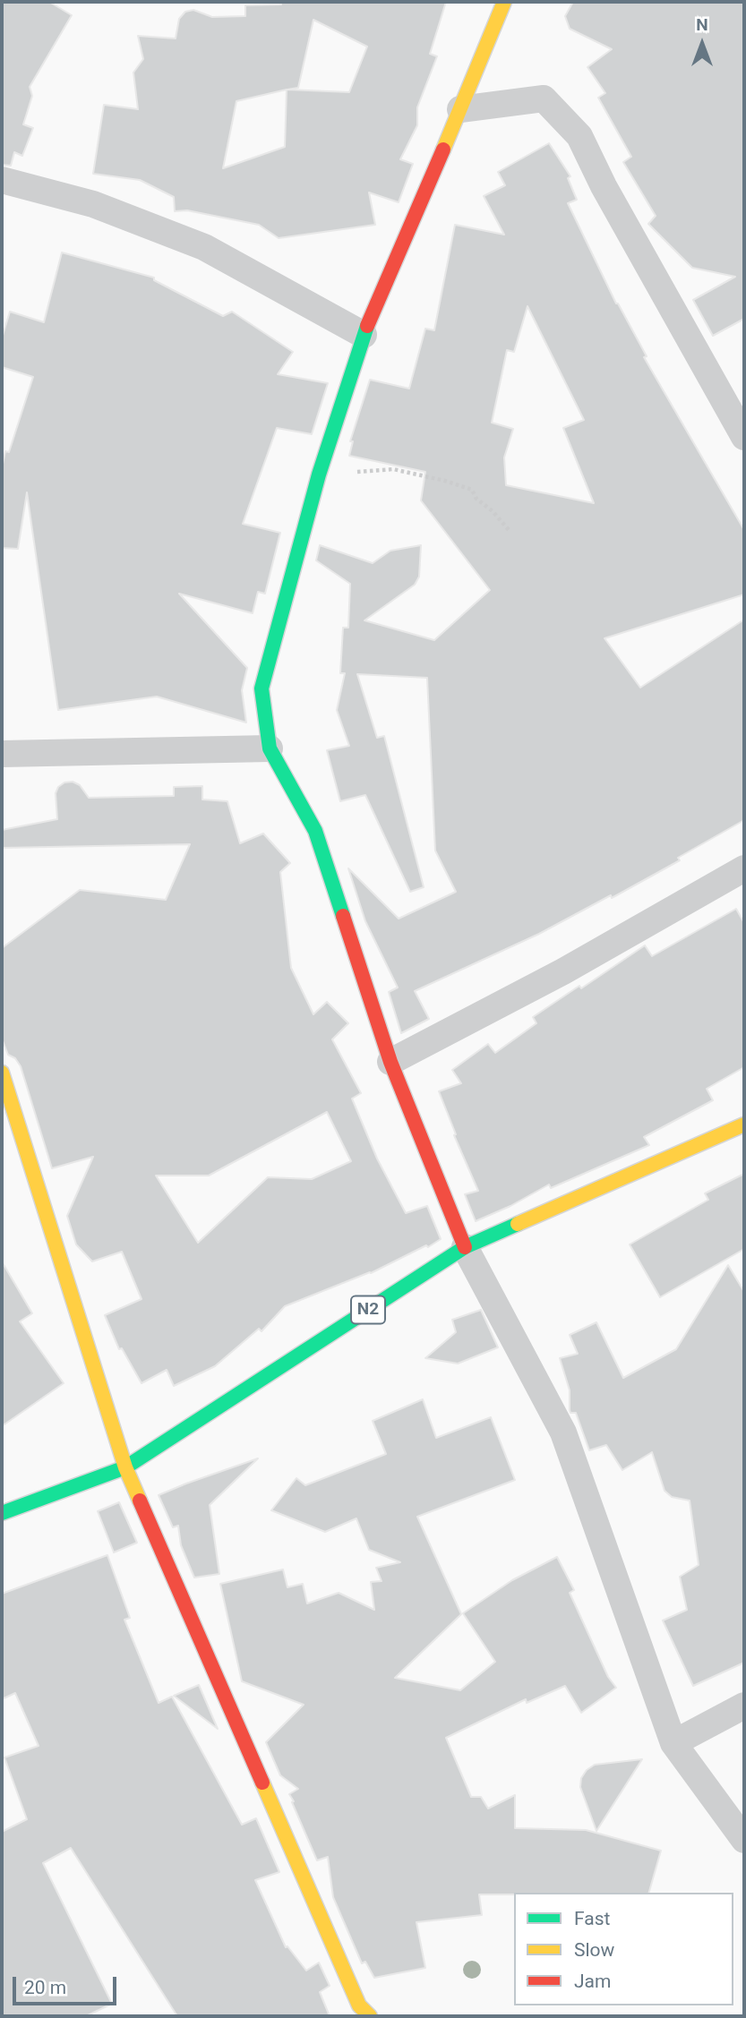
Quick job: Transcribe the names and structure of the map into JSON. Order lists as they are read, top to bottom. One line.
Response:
{"streets":{"main road":["N2"]},"legend":["Fast","Slow","Jam"],"scale_bar":"20 m","north":"top"}
